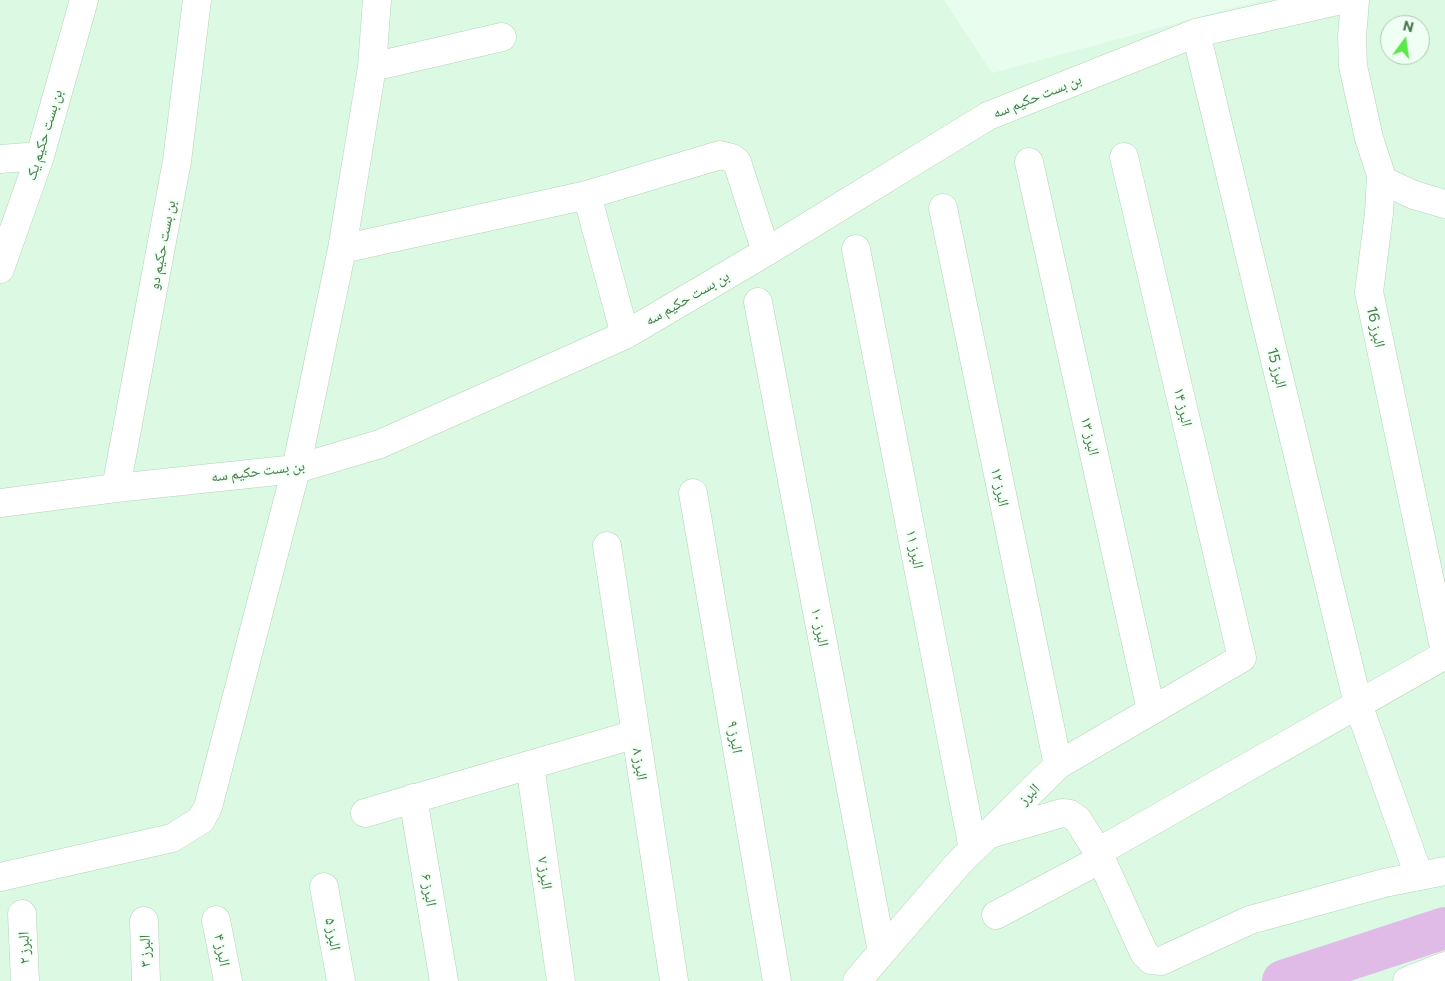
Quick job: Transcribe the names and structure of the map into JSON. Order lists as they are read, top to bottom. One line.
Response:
{"streets":{"street":["بن بست حکیم سه","بن بست حکیم یک","بن بست حکیم دو","البرز 16","البرز 15","البرز ۱۴","البرز ۱۳","البرز ۱۲","البرز ۱۱","البرز ۱۰","البرز ۹","البرز ۸","البرز","البرز ۷","البرز ۶","البرز ۵","البرز ۲","البرز ۴","البرز ۳"]},"crossings":[["بن بست حکیم سه","بن بست حکیم دو"],["بن بست حکیم سه","البرز 15"],["البرز ۱۴","البرز"],["البرز ۱۳","البرز"],["البرز ۱۲","البرز"],["البرز ۱۱","البرز"],["البرز ۱۰","البرز"]],"north":"top"}
